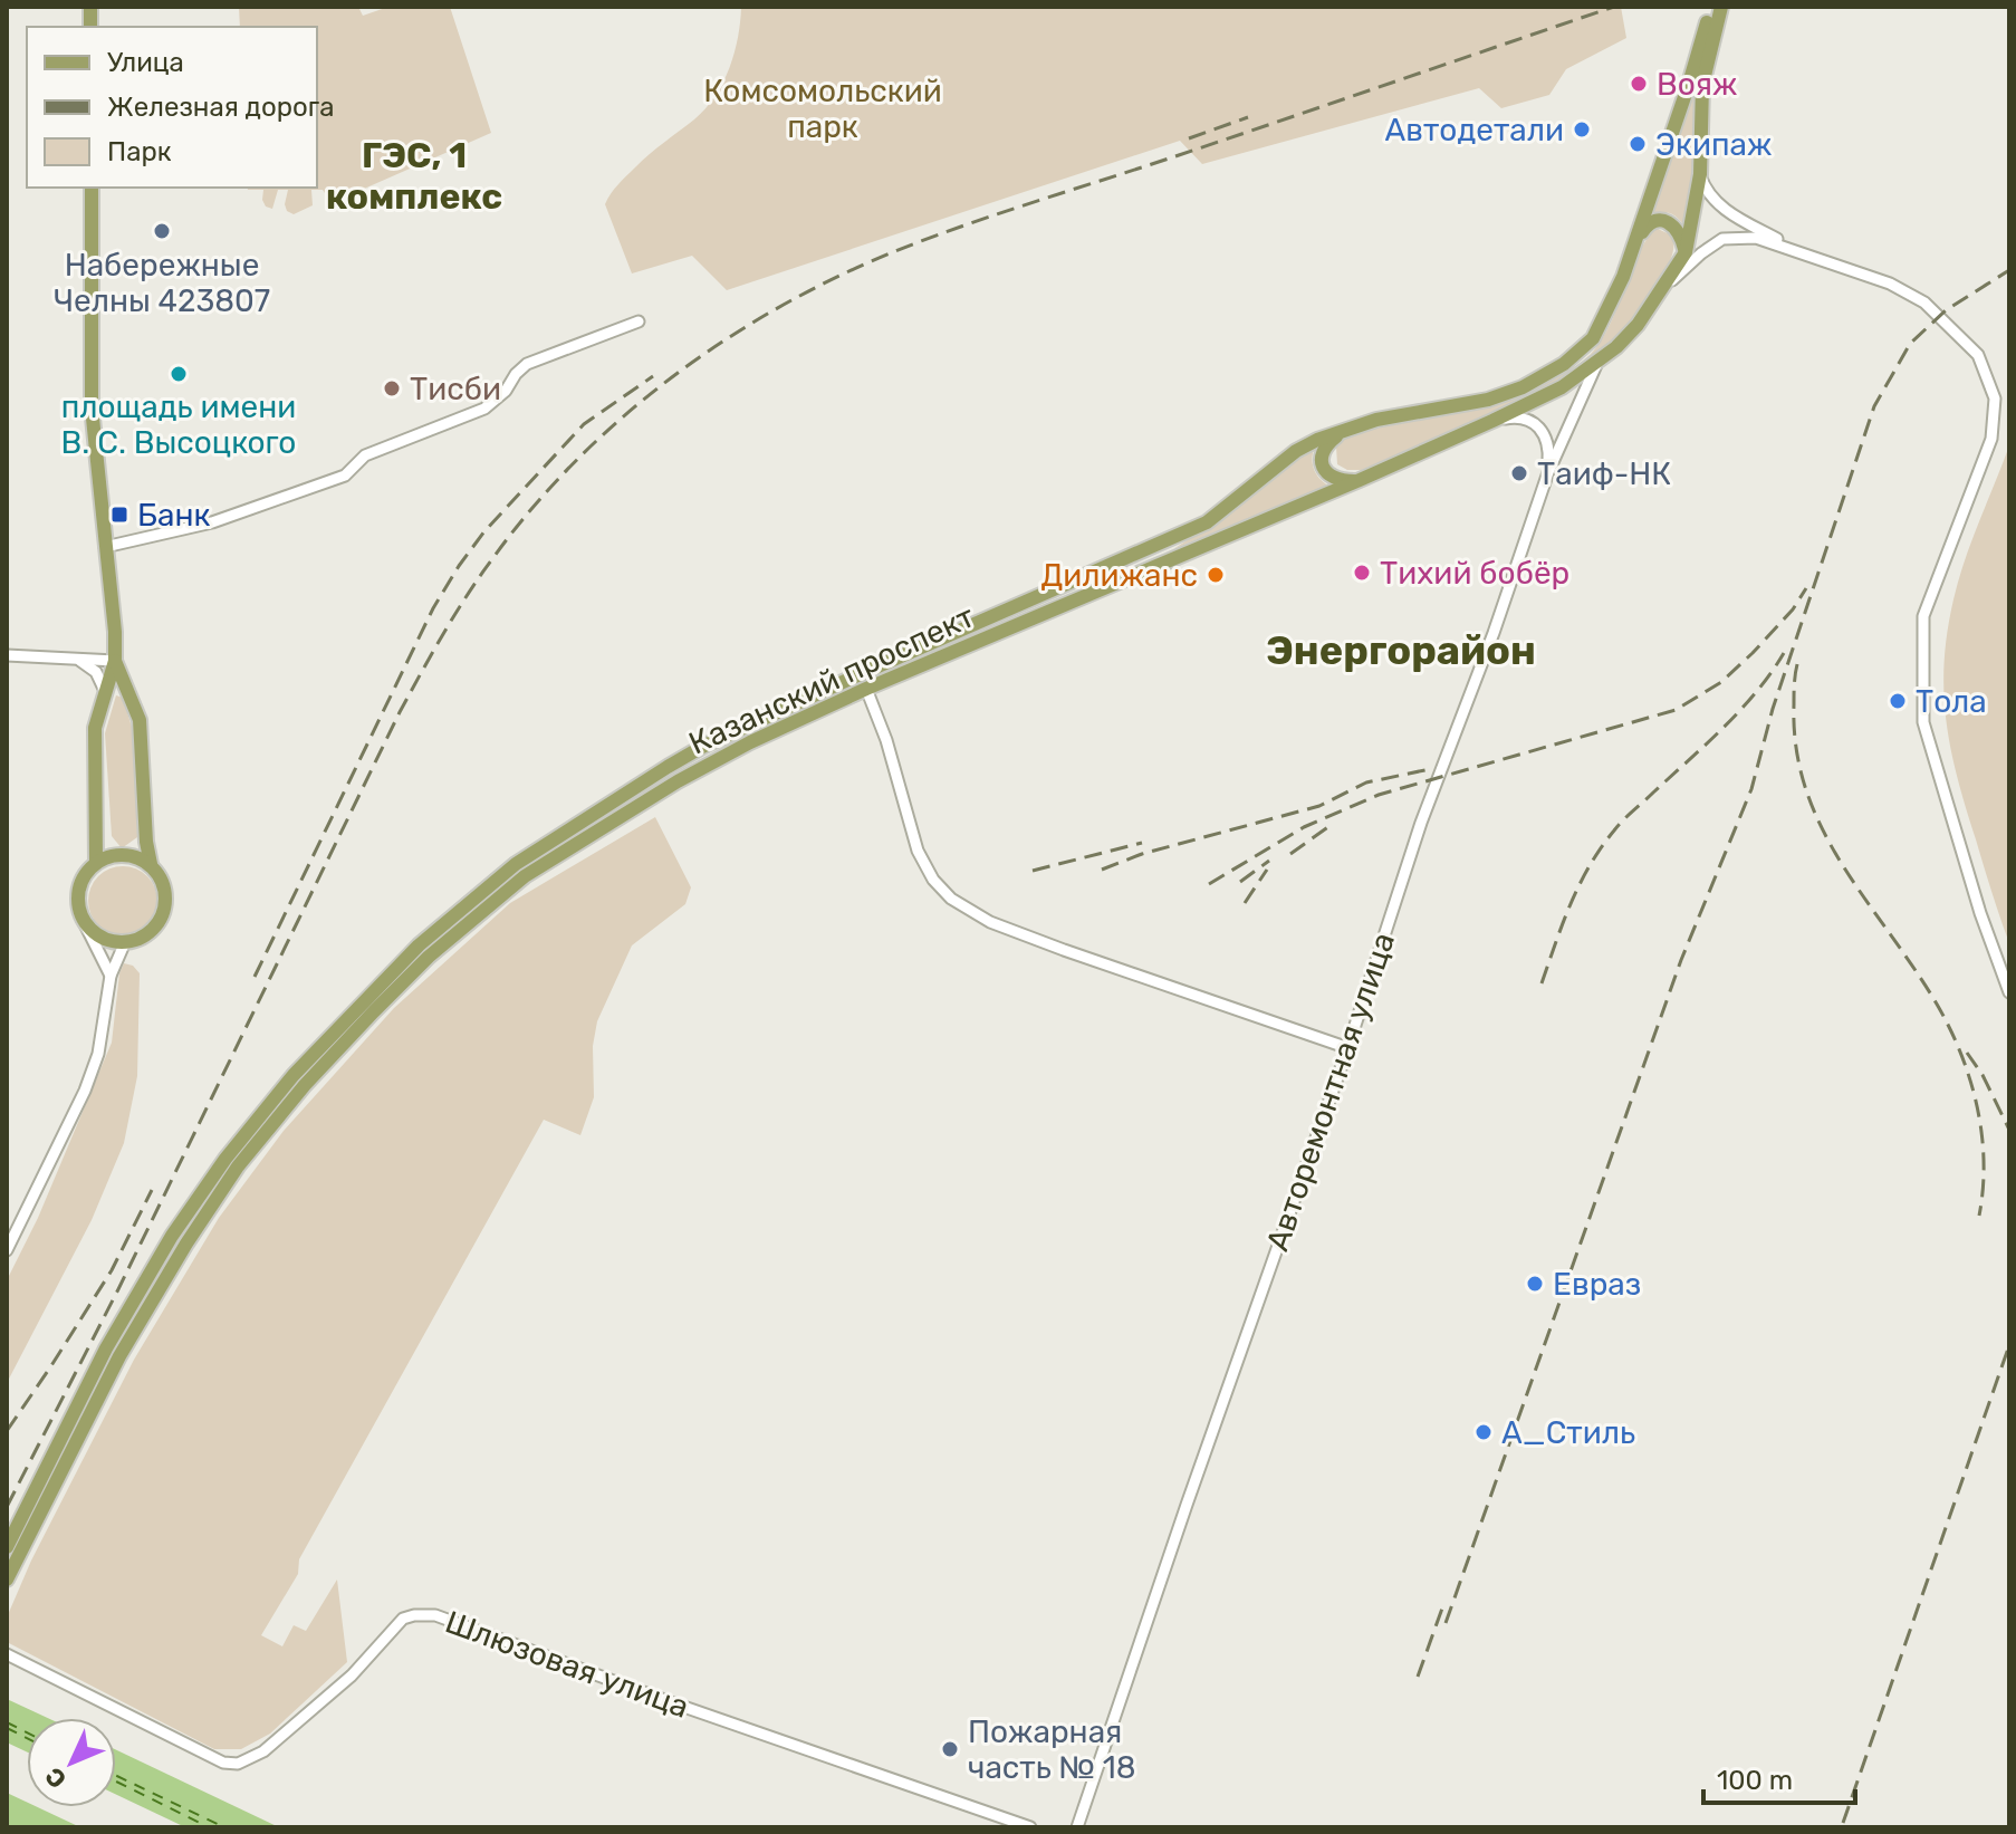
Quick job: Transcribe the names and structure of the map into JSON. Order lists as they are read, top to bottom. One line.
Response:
{"streets":{"main road":["Казанский проспект"],"street":["Авторемонтная улица","Шлюзовая улица"]},"crossings":[["Казанский проспект","Авторемонтная улица"]],"districts":["ГЭС, 1 комплекс","Энергорайон"],"parks":["Комсомольский парк"],"places":{"other":["Вояж","Автодетали","Экипаж","Набережные Челны 423807","площадь имени В. С. Высоцкого","Тисби","Таиф-НК","Тихий бобёр","Дилижанс","Тола","Евраз","А_Стиль","Пожарная часть № 18"],"transit":["Банк"]},"legend":["Улица","Железная дорога","Парк"],"scale_bar":"100 m","north":"bottom left"}
